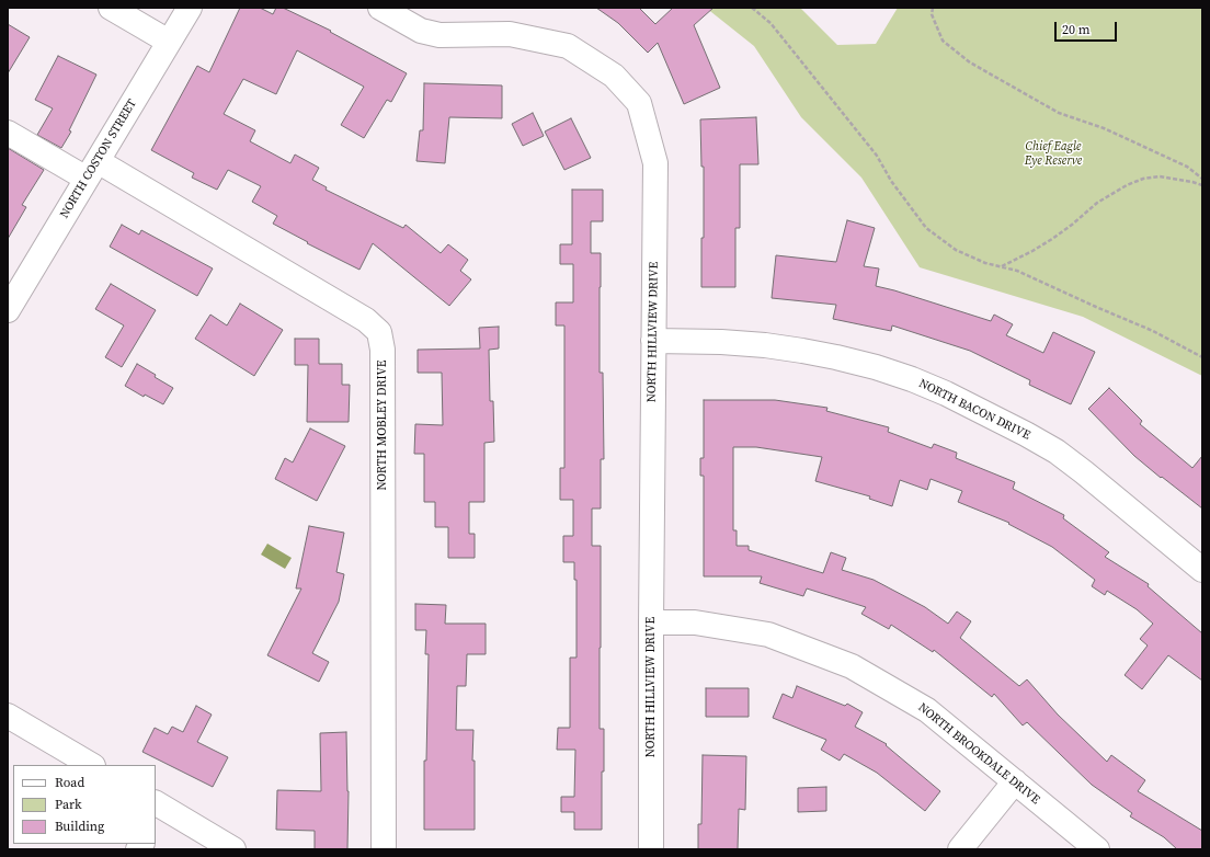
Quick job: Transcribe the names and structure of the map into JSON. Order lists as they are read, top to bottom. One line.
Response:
{"streets":{"street":["NORTH COSTON STREET","NORTH HILLVIEW DRIVE","NORTH BACON DRIVE","NORTH MOBLEY DRIVE","NORTH BROOKDALE DRIVE"]},"crossings":[["NORTH COSTON STREET","NORTH MOBLEY DRIVE"],["NORTH HILLVIEW DRIVE","NORTH BACON DRIVE"],["NORTH HILLVIEW DRIVE","NORTH BROOKDALE DRIVE"]],"parks":["Chief Eagle Eye Reserve"],"legend":["Road","Park","Building"],"scale_bar":"20 m"}
